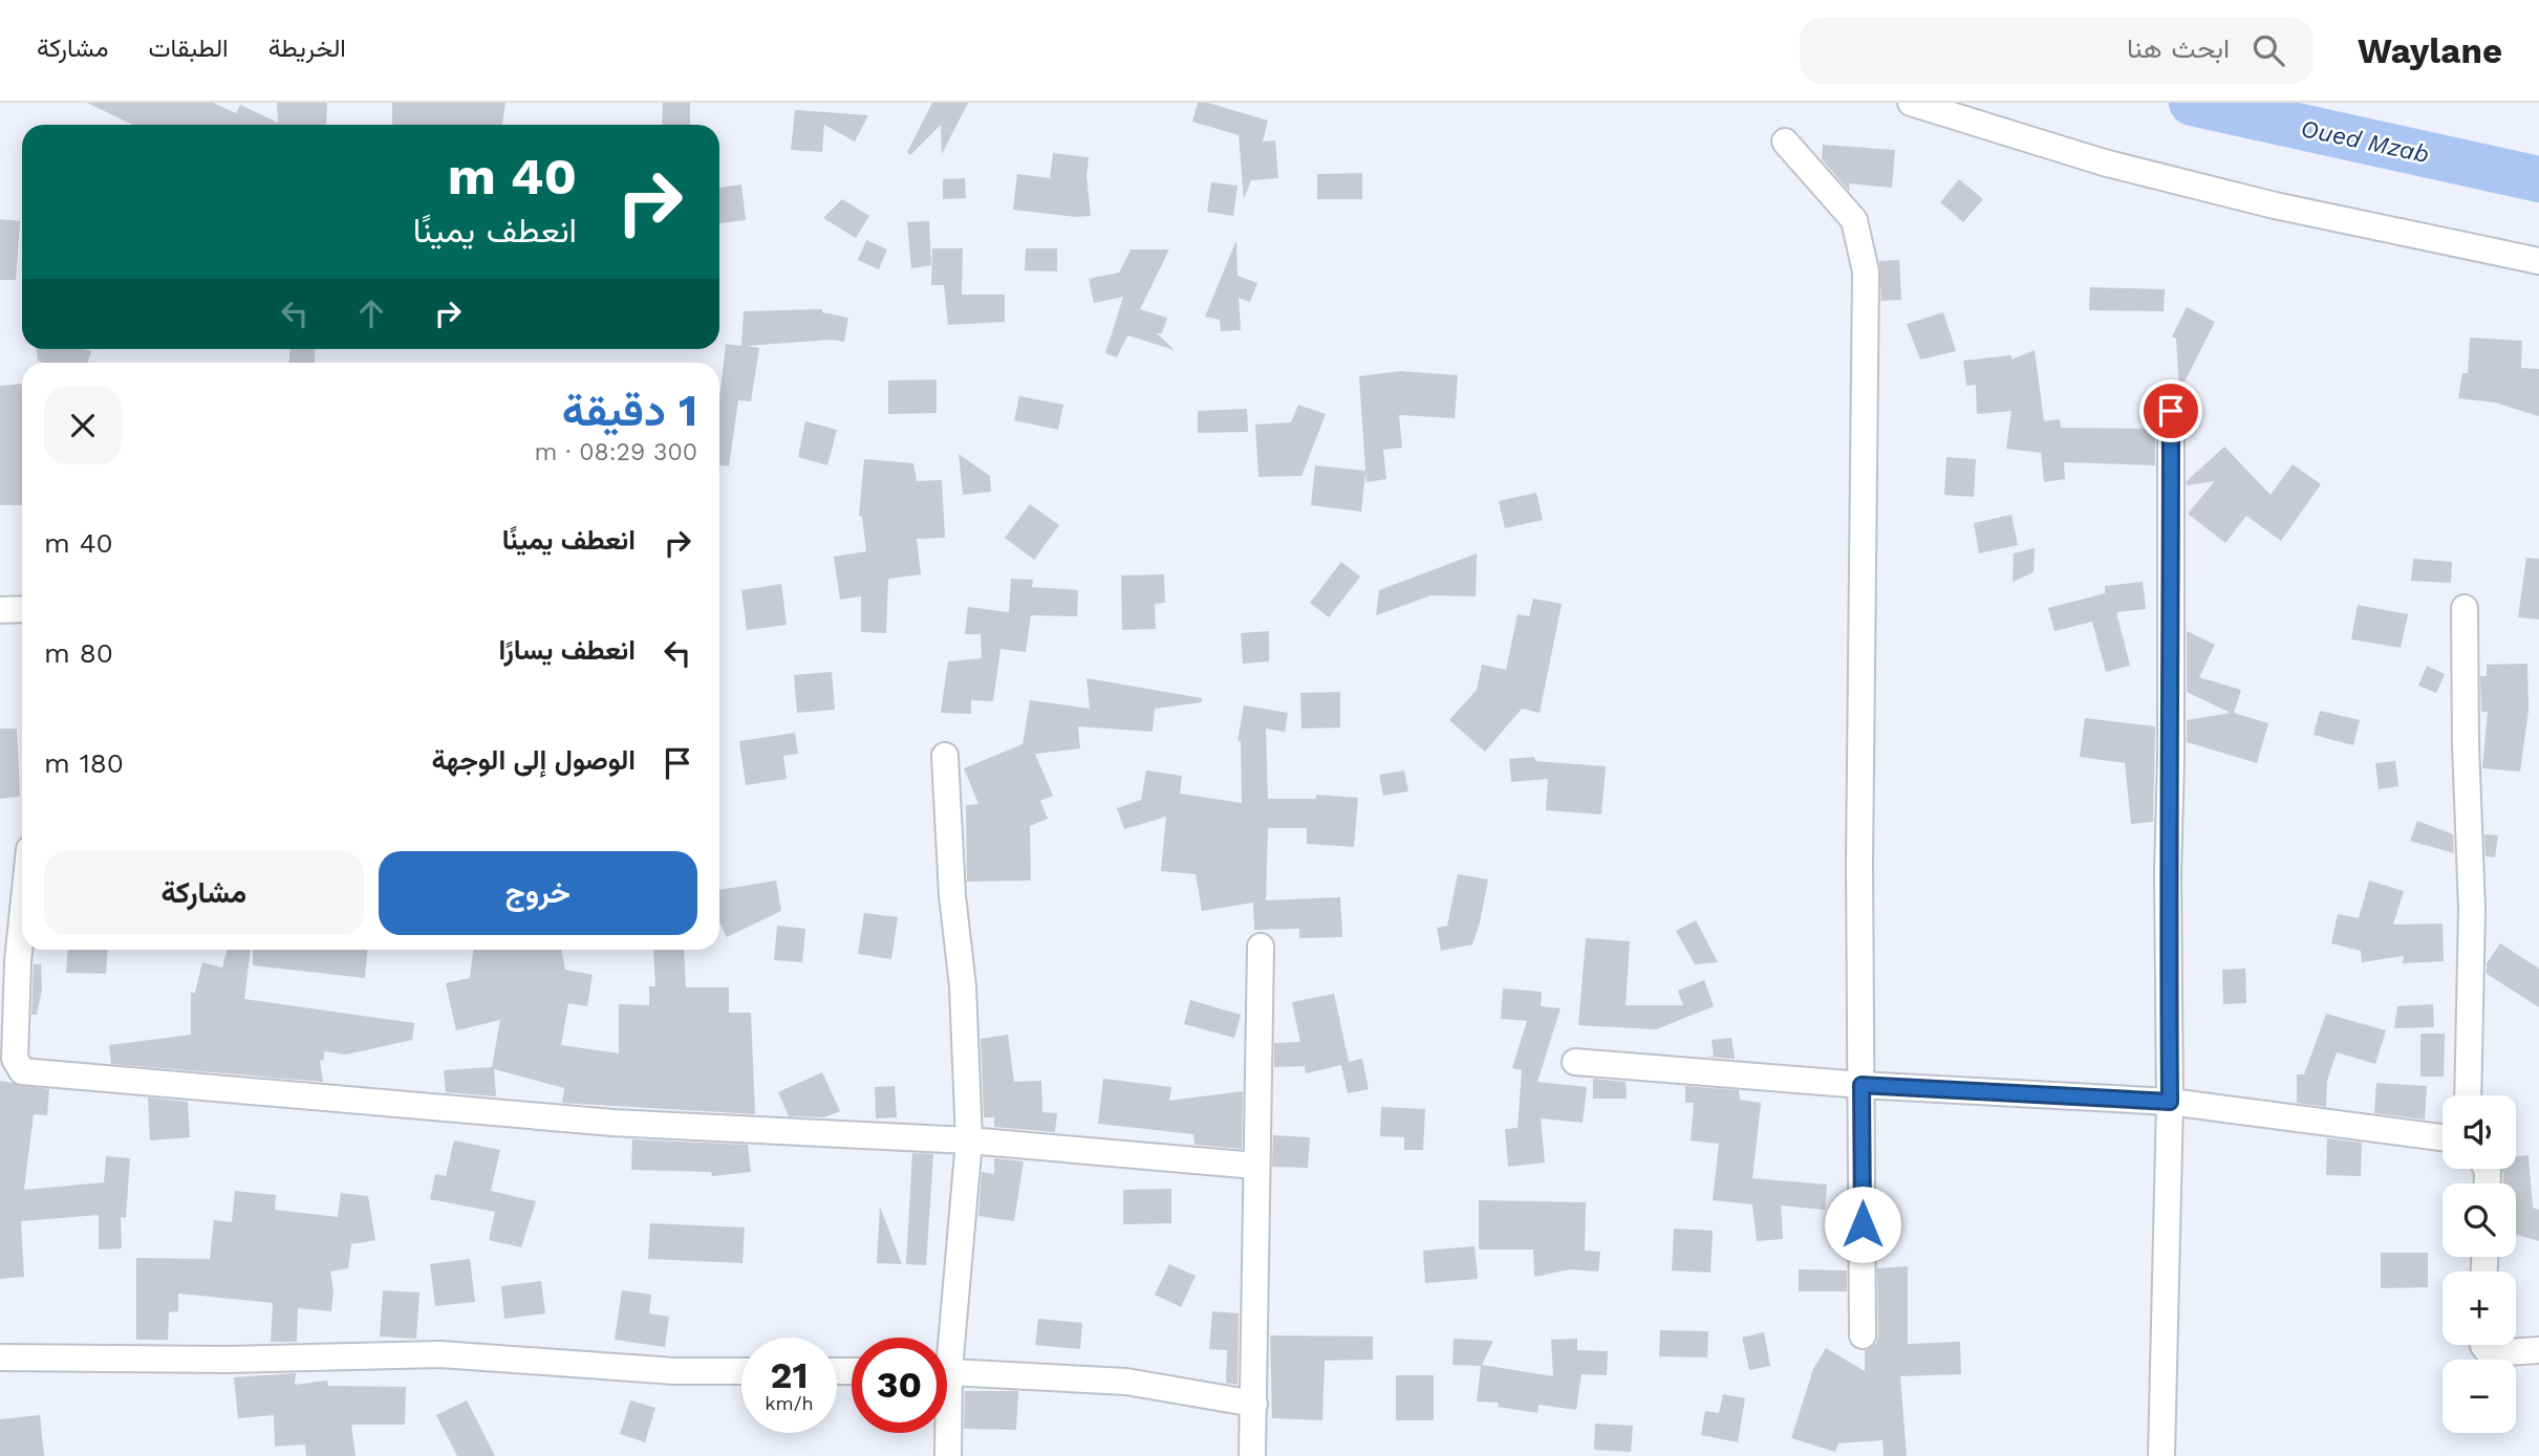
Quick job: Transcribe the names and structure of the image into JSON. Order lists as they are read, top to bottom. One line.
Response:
{"water":["Oued Mzab"],"page":{"header":"Waylane","search":"ابحث هنا","nav":["الخريطة","الطبقات","مشاركة"],"turn":["40 m","انعطف يمينًا"],"heading":["1 دقيقة","300 m · 08:29"],"list":[{"name":"انعطف يمينًا","value":"40 m"},{"name":"انعطف يسارًا","value":"80 m"},{"name":"الوصول إلى الوجهة","value":"180 m"}],"buttons":["خروج","مشاركة"],"map_buttons":["+","−"],"speed":"21 km/h","limit":"30"}}
